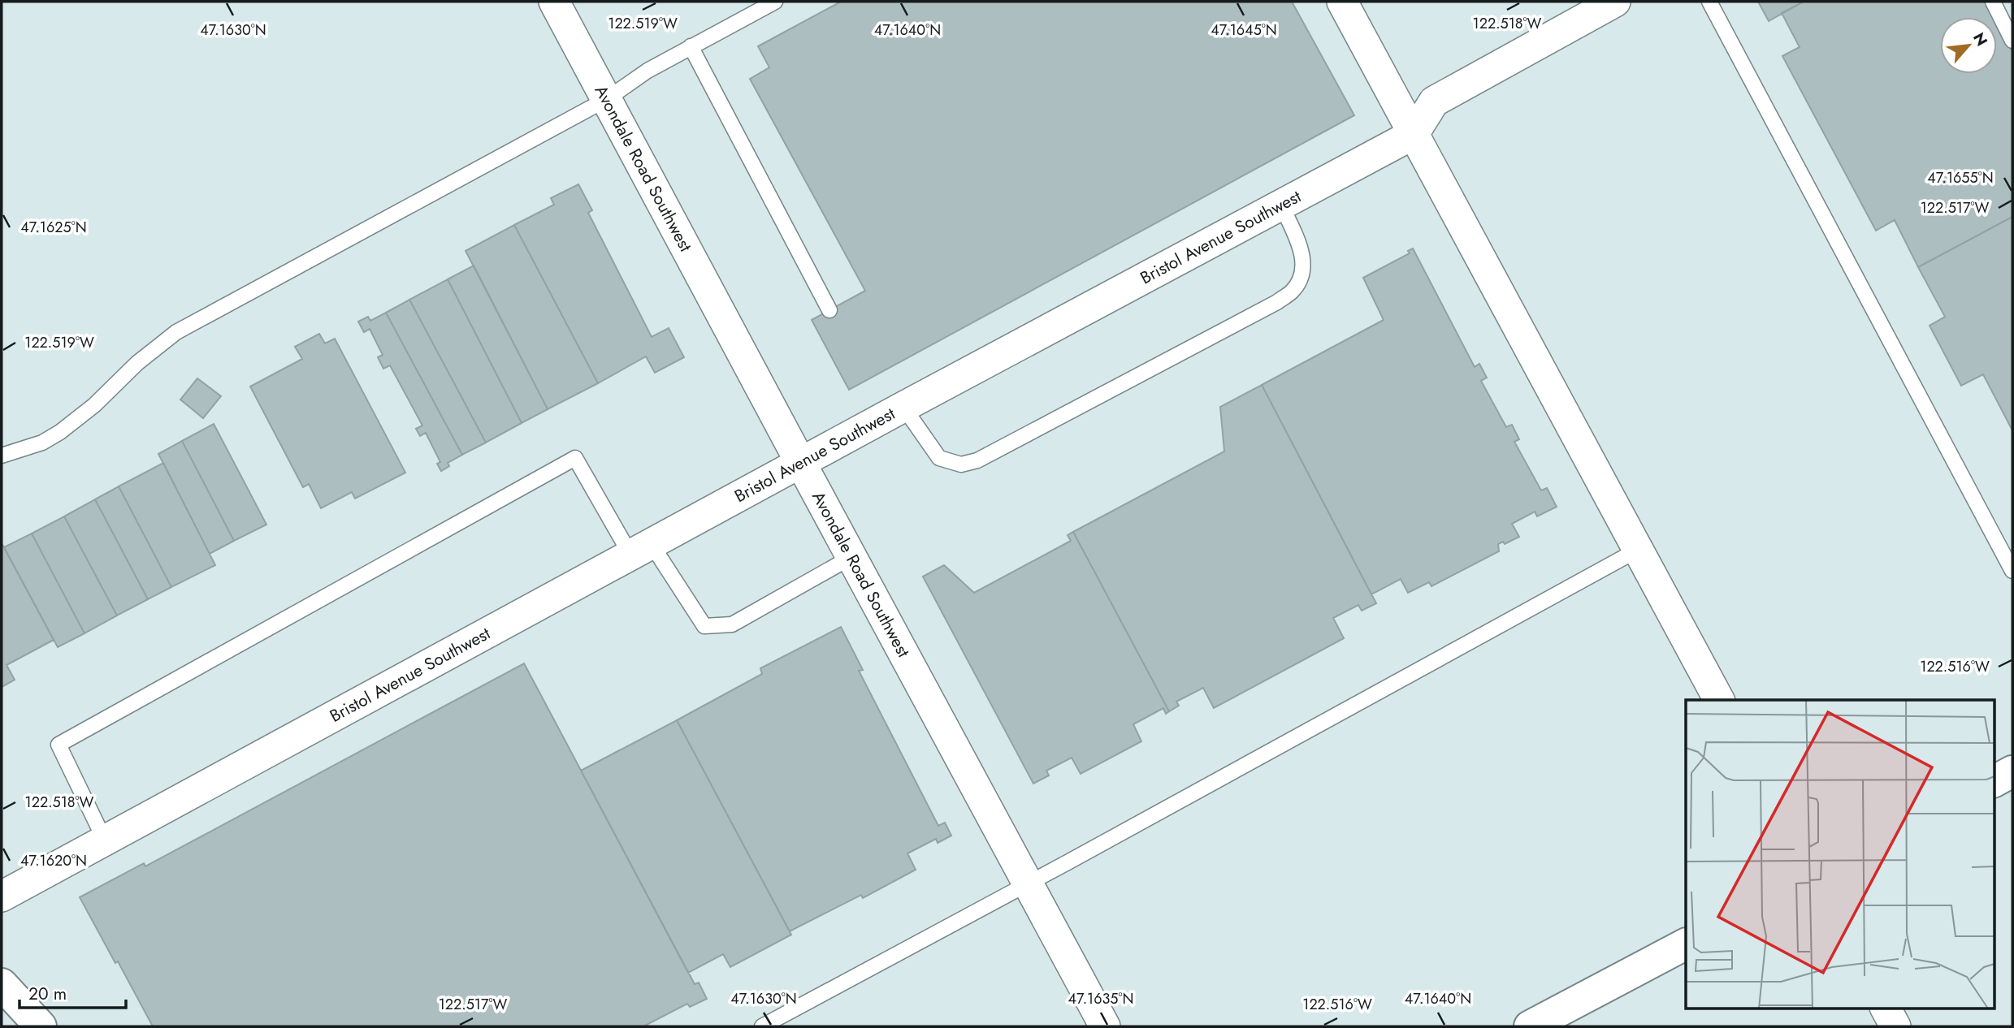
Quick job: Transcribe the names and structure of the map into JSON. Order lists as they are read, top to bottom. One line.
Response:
{"streets":{"street":["Avondale Road Southwest","Bristol Avenue Southwest"]},"crossings":[["Avondale Road Southwest","Bristol Avenue Southwest"]],"scale_bar":"20 m","north":"top right","coordinates":["122.519°W","122.518°W","47.1630°N","47.1640°N","47.1645°N","47.1655°N","122.517°W","47.1625°N","122.516°W","47.1620°N","47.1635°N"]}
